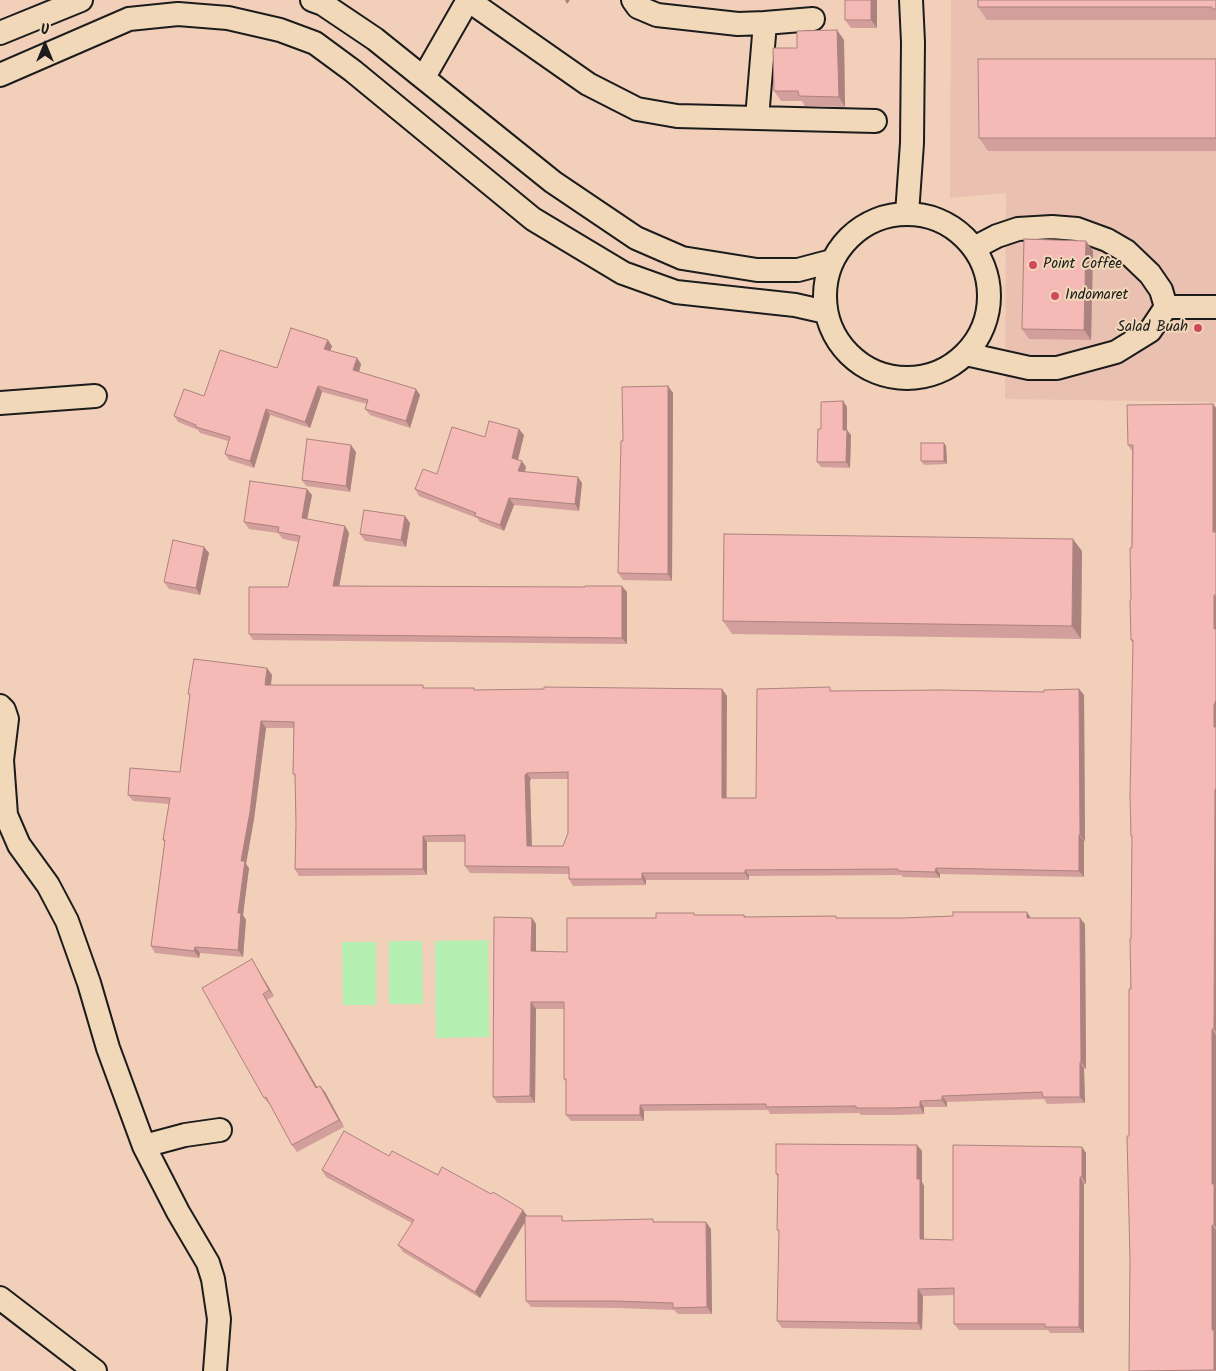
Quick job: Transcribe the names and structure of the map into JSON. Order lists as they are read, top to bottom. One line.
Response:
{"places":["Point Coffee","Indomaret","Salad Buah"],"north":"top"}
